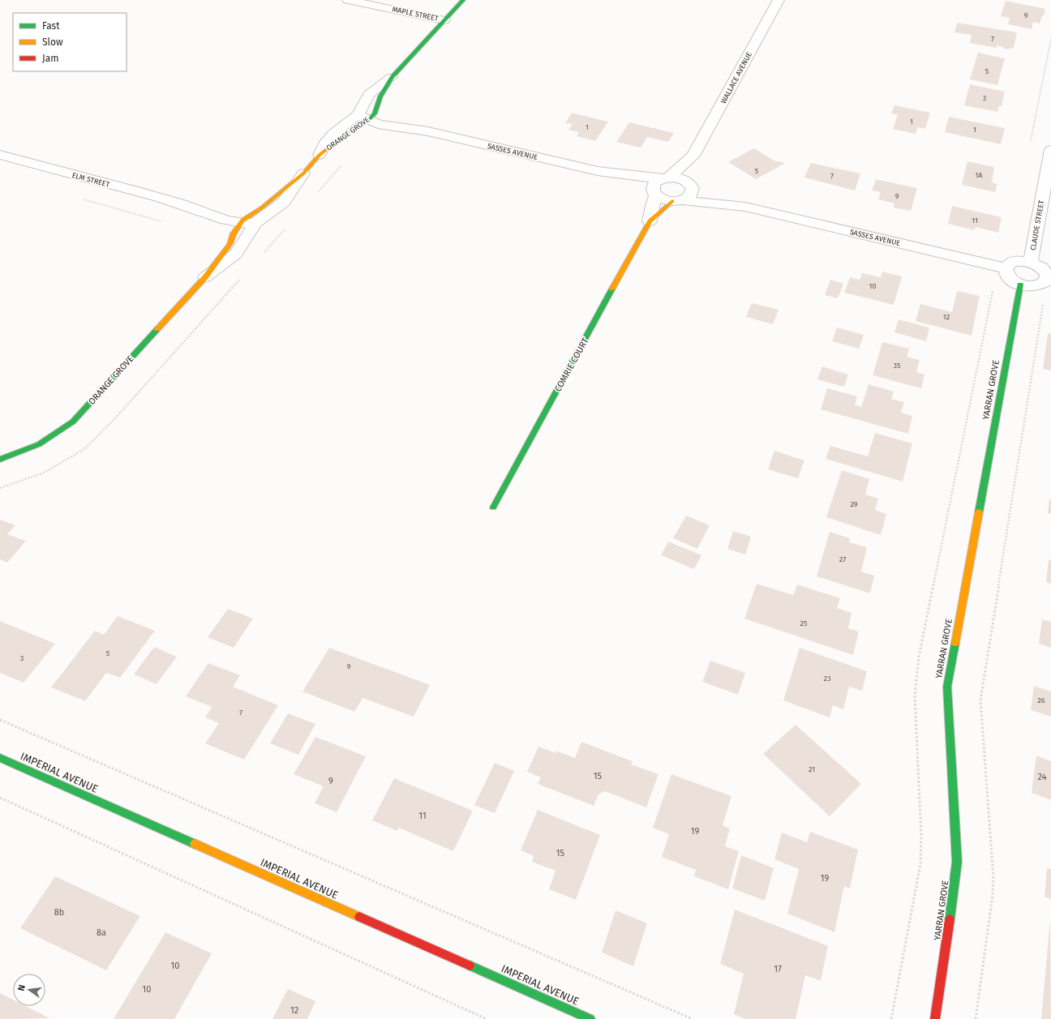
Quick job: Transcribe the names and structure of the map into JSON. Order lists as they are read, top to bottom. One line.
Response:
{"streets":{"street":["MAPLE STREET","WALLACE AVENUE","ORANGE GROVE","SASSES AVENUE","ELM STREET","CLAUDE STREET","COMRIE COURT","YARRAN GROVE","IMPERIAL AVENUE"]},"crossings":[["MAPLE STREET","ORANGE GROVE"],["WALLACE AVENUE","SASSES AVENUE"],["WALLACE AVENUE","COMRIE COURT"],["ORANGE GROVE","SASSES AVENUE"],["ORANGE GROVE","ELM STREET"],["SASSES AVENUE","COMRIE COURT"]],"house_numbers":["9","7","5","3","1","1","1","5","1A","7","9","11","10","12","35","29","27","25","5","3","9","23","26","7","21","15","24","9","11","19","15","19","8b","8a","10","17","10","12"],"legend":["Fast","Slow","Jam"],"north":"left"}
